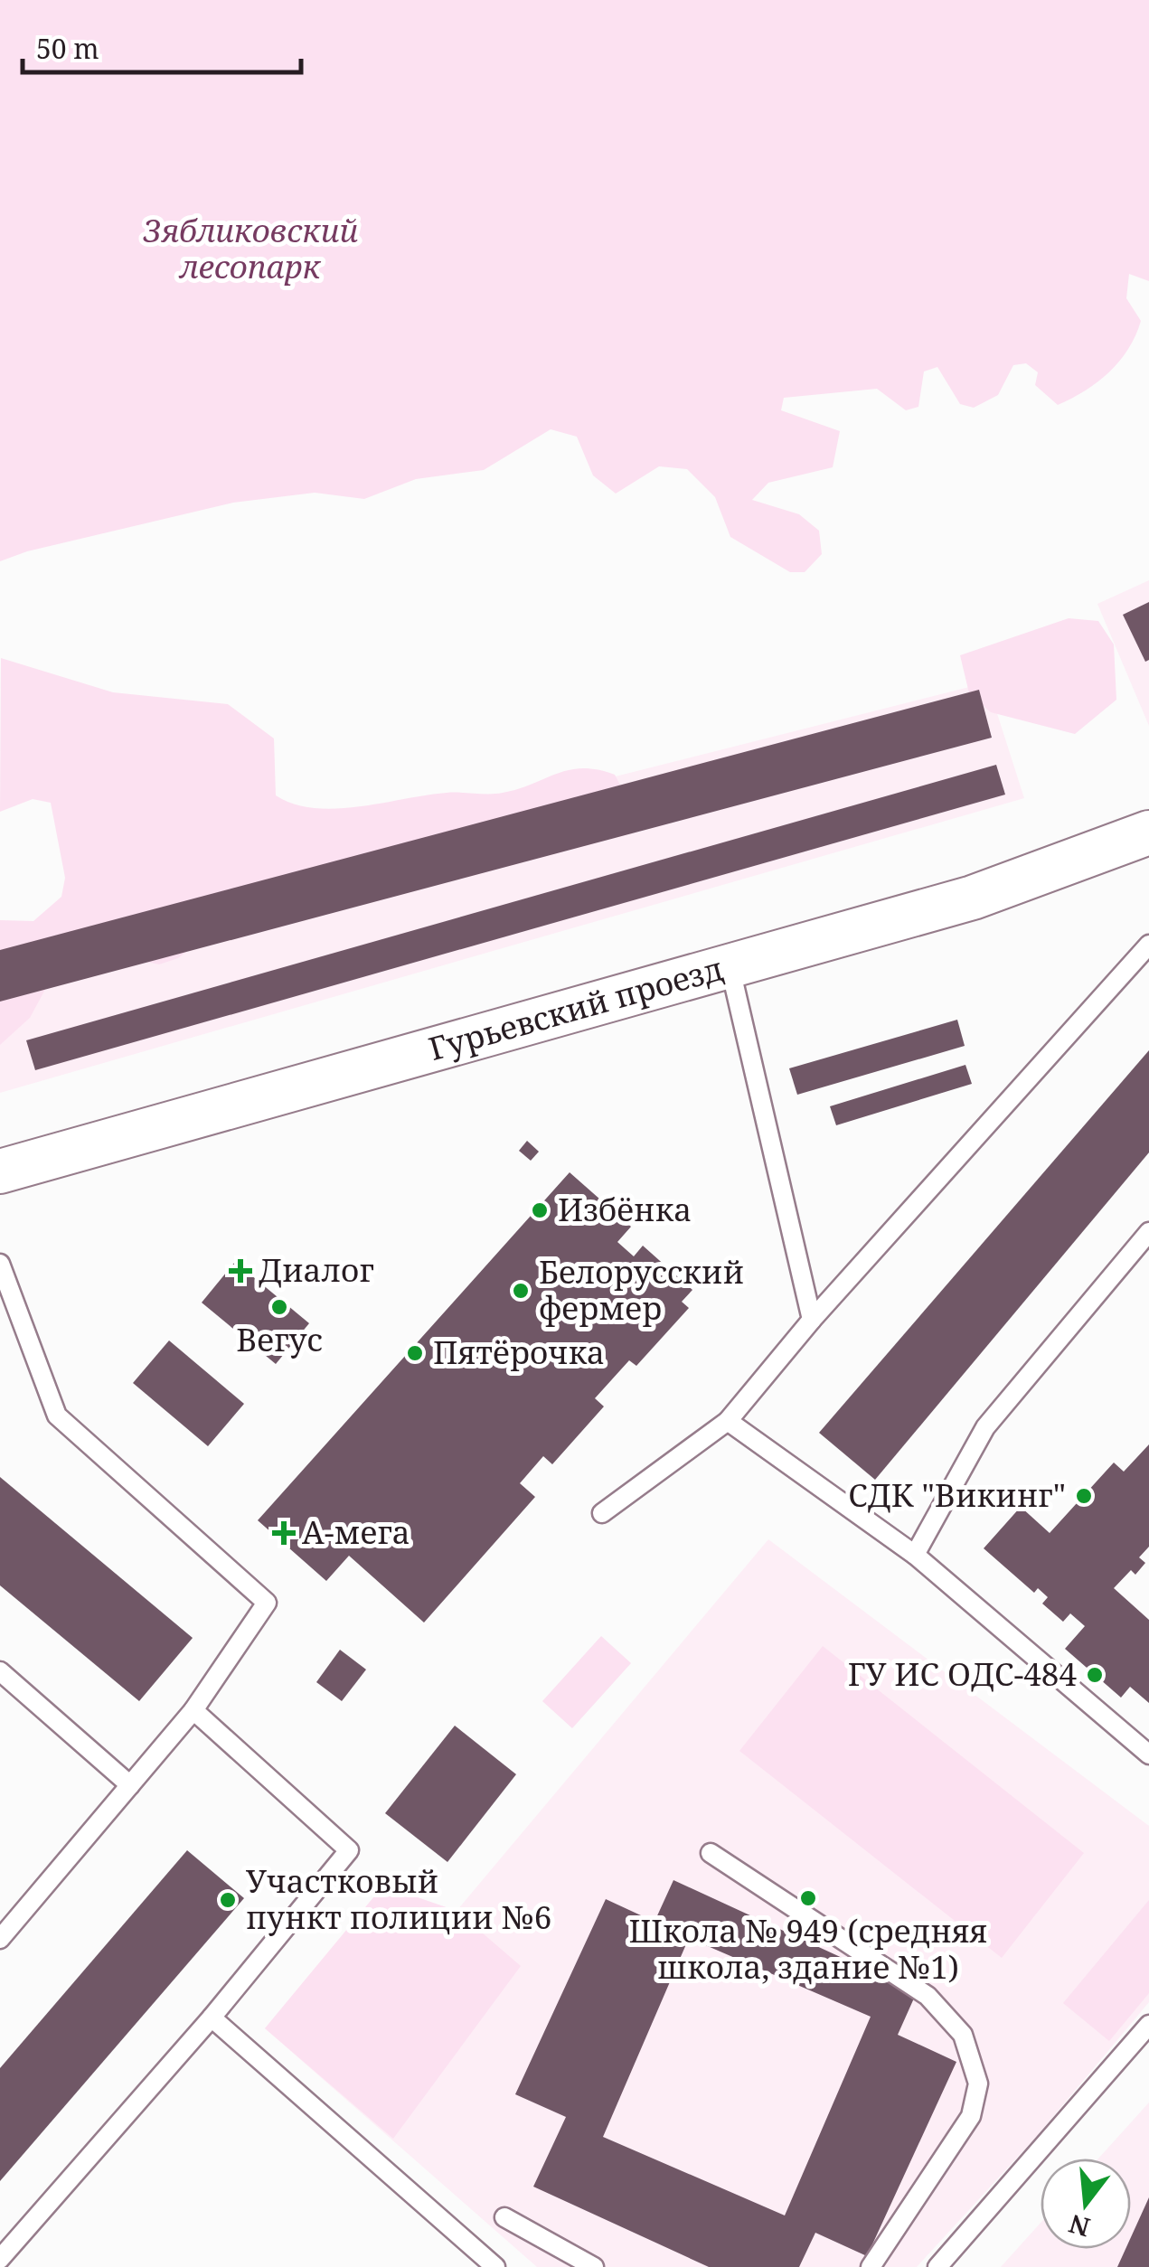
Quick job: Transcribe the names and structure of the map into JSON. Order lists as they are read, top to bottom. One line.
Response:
{"streets":{"street":["Гурьевский проезд"]},"parks":["Зябликовский лесопарк"],"places":{"other":["Избёнка","Белорусский фермер","Вегус","Пятёрочка","СДК \"Викинг\"","ГУ ИС ОДС-484","Школа № 949 (средняя школа, здание №1)","Участковый пункт полиции №6"],"health":["Диалог","А-мега"]},"scale_bar":"50 m","north":"bottom"}
